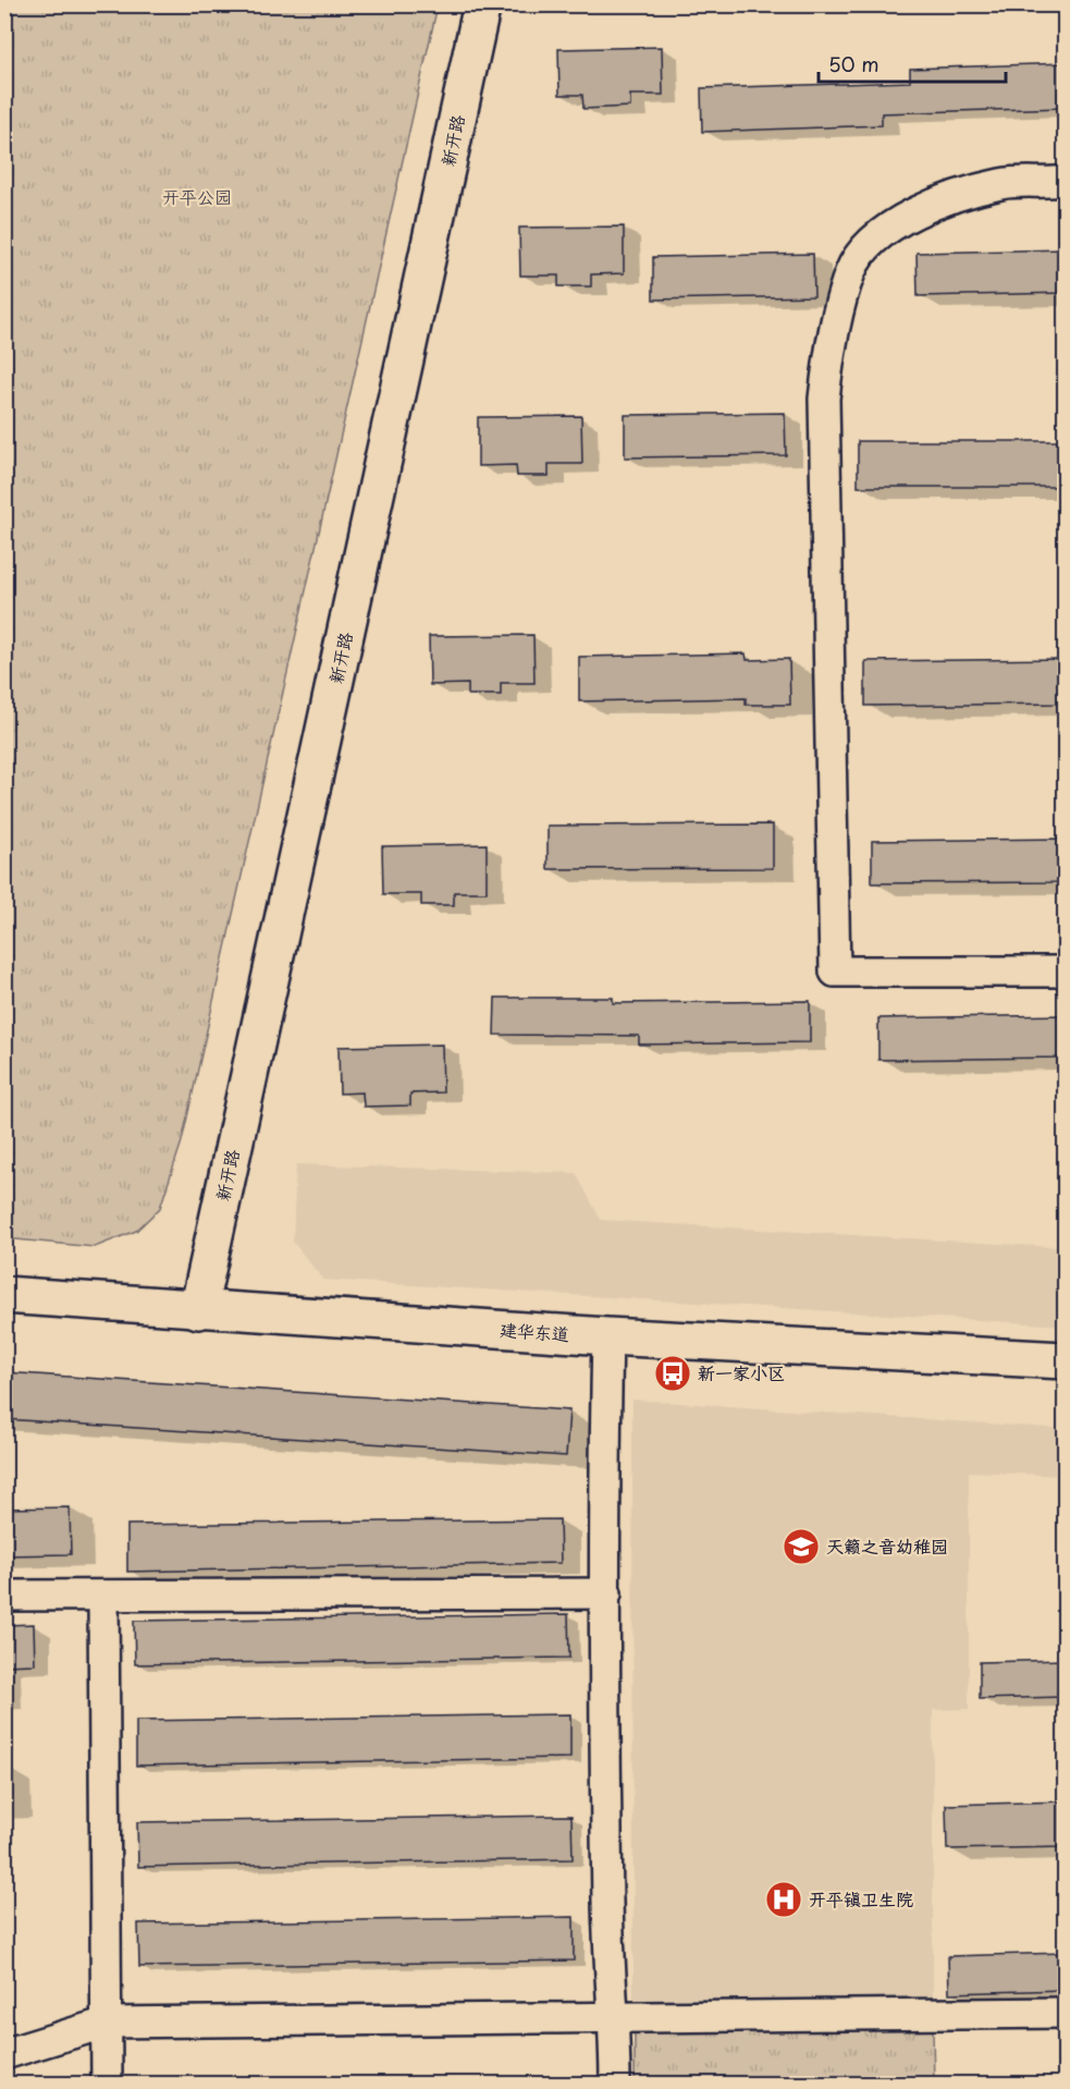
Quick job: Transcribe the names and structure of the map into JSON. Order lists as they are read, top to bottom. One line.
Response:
{"streets":{"main road":["新开路","建华东道"]},"crossings":[["新开路","建华东道"]],"parks":["开平公园"],"places":{"bus stop":["新一家小区"],"school or university":["天籁之音幼稚园"],"hospital":["开平镇卫生院"]},"scale_bar":"50 m"}
